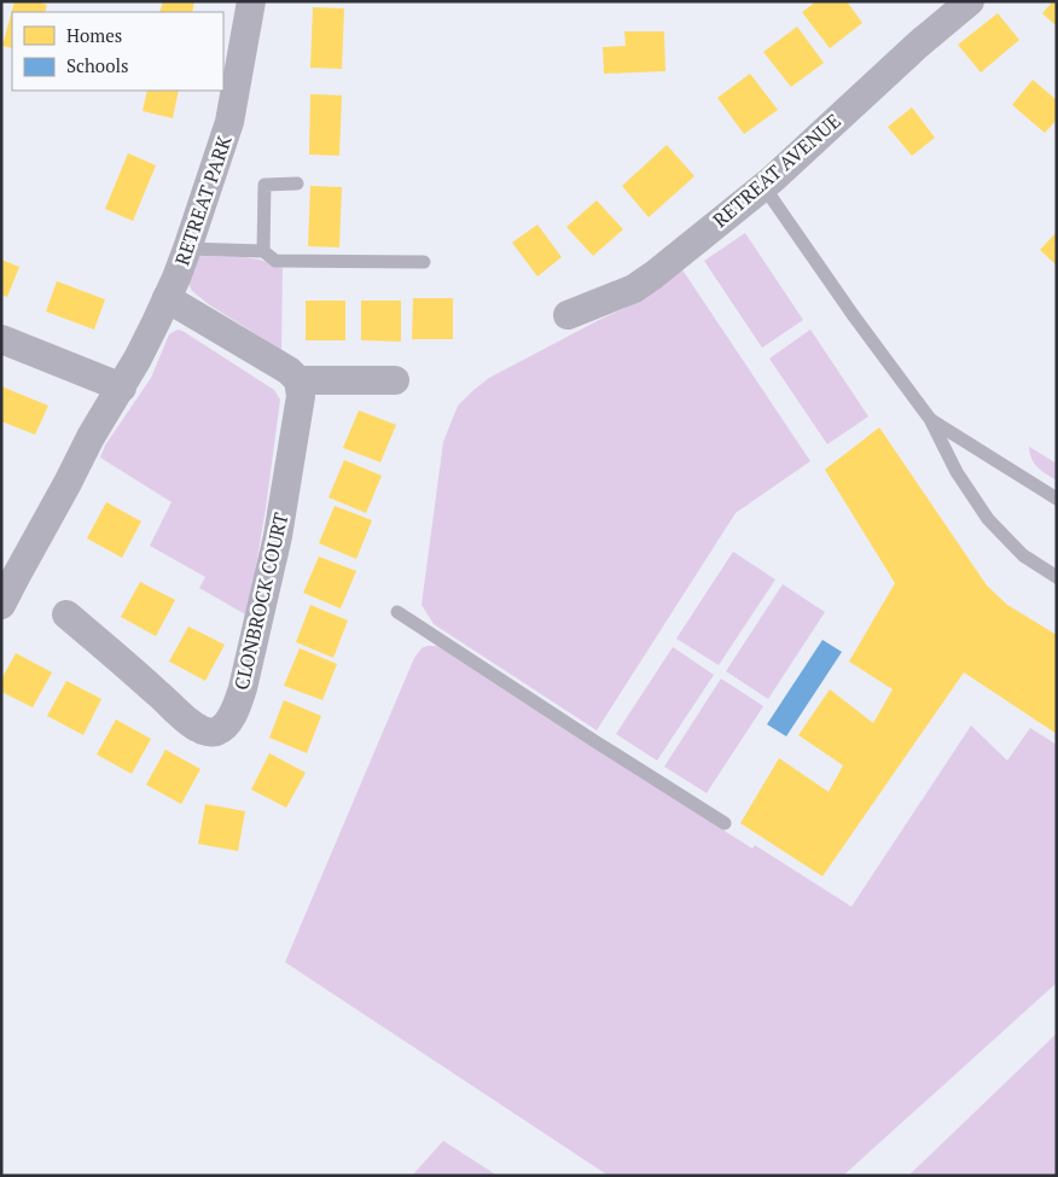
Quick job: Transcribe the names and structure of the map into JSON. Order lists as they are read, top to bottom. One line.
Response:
{"streets":{"street":["RETREAT AVENUE","RETREAT PARK","CLONBROCK COURT"]},"legend":["Homes","Schools"]}
